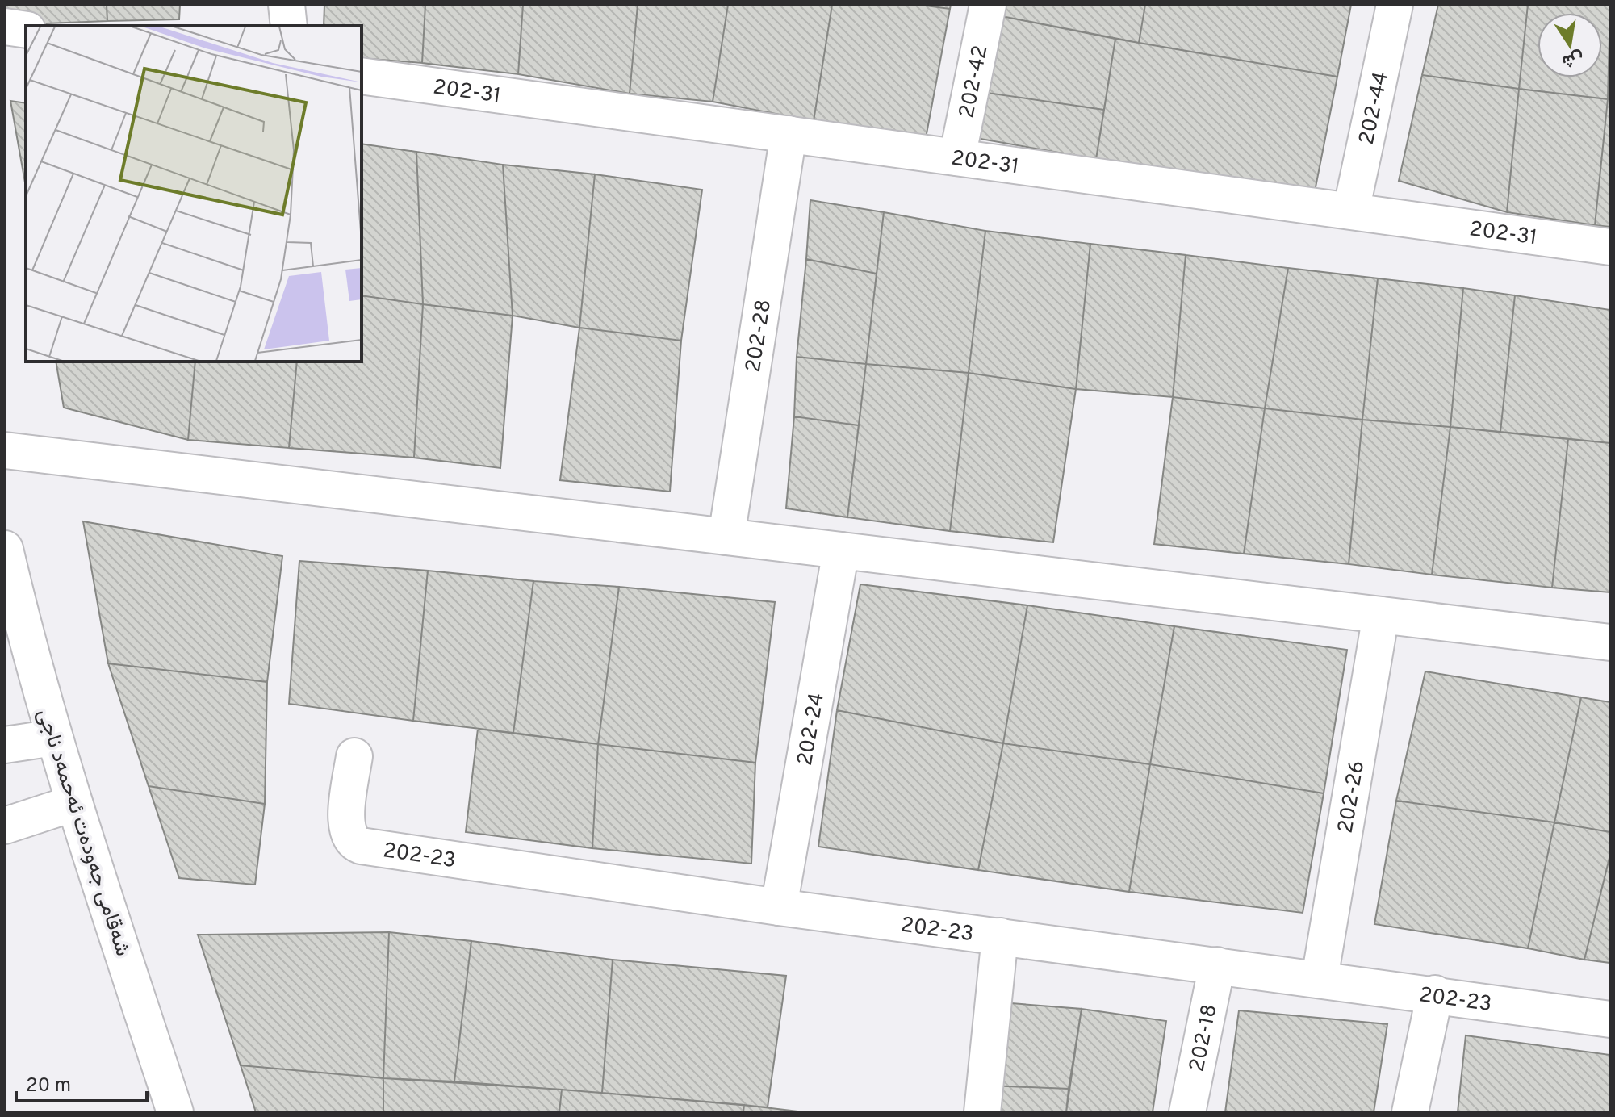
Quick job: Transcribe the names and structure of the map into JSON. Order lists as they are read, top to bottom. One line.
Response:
{"streets":{"street":["202-42","202-31","202-44","202-28","202-24","202-26","شەقامی جەودەت ئەحمەد ناجی","202-23","202-18"]},"crossings":[["202-42","202-31"],["202-31","202-44"],["202-31","202-28"],["202-24","202-23"],["202-26","202-23"],["202-23","202-18"]],"scale_bar":"20 m","north":"bottom"}
